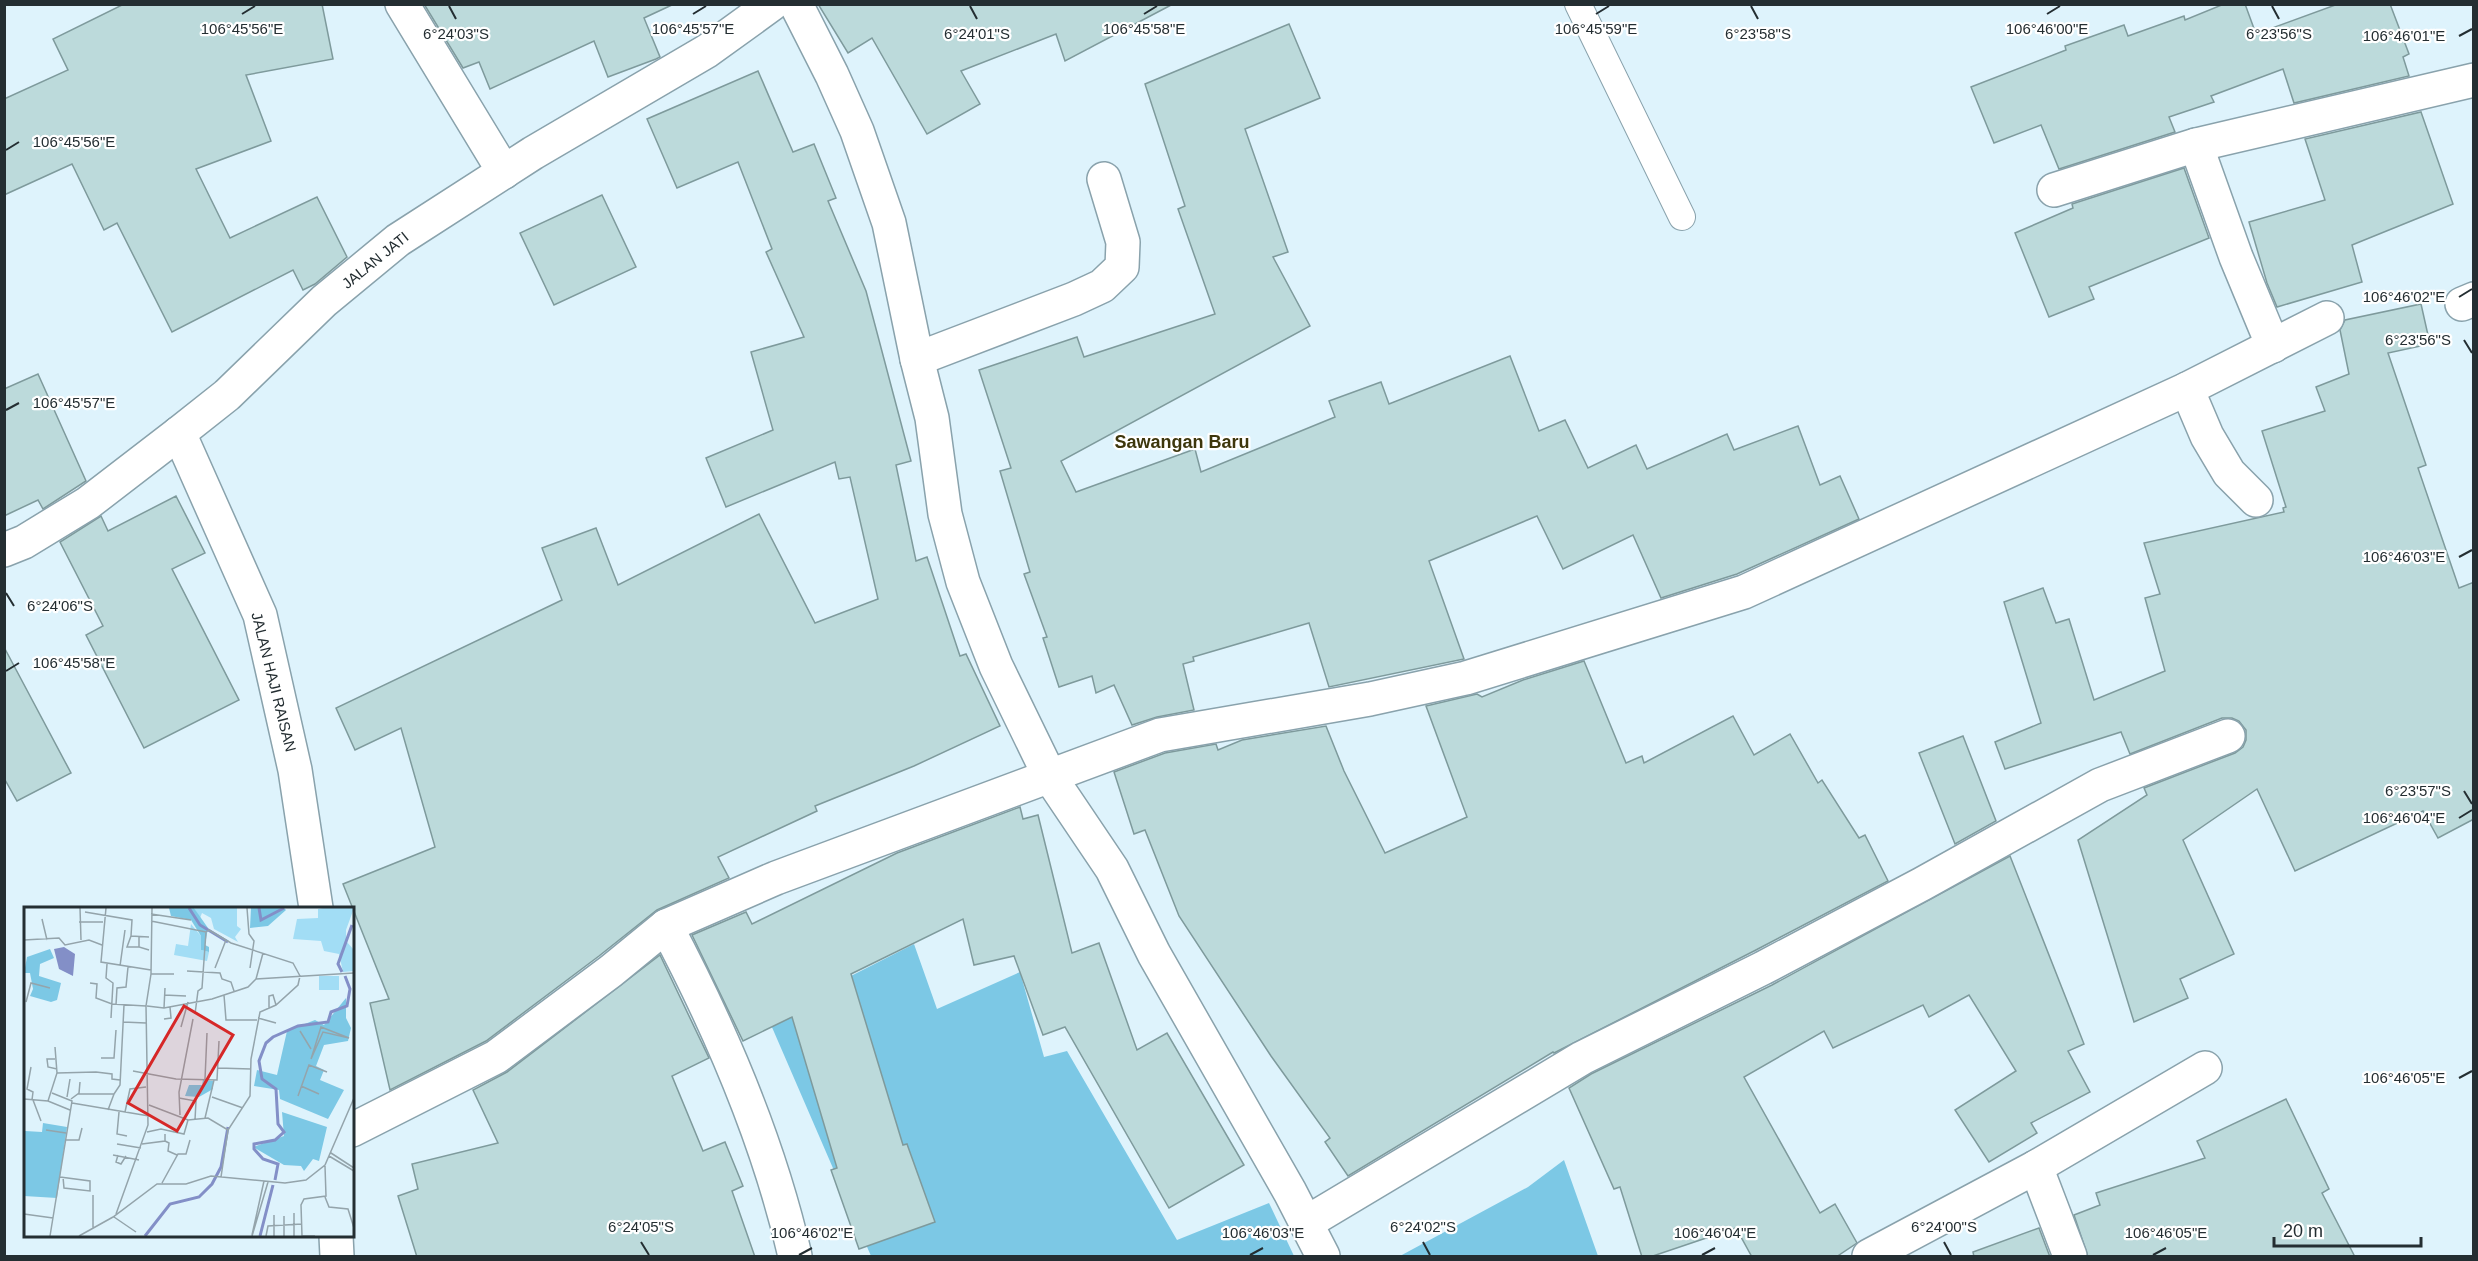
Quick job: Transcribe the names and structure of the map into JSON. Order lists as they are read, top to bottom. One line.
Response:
{"streets":{"street":["JALAN JATI","JALAN HAJI RAISAN"]},"crossings":[["JALAN JATI","JALAN HAJI RAISAN"]],"districts":["Sawangan Baru"],"scale_bar":"20 m","coordinates":["106°45'56\"E","106°45'57\"E","106°45'58\"E","106°45'59\"E","106°46'00\"E","6°24'03\"S","6°24'01\"S","6°23'58\"S","6°23'56\"S","106°46'01\"E","106°46'02\"E","106°46'03\"E","6°24'06\"S","6°23'57\"S","106°46'04\"E","106°46'05\"E","6°24'05\"S","6°24'02\"S","6°24'00\"S"]}
